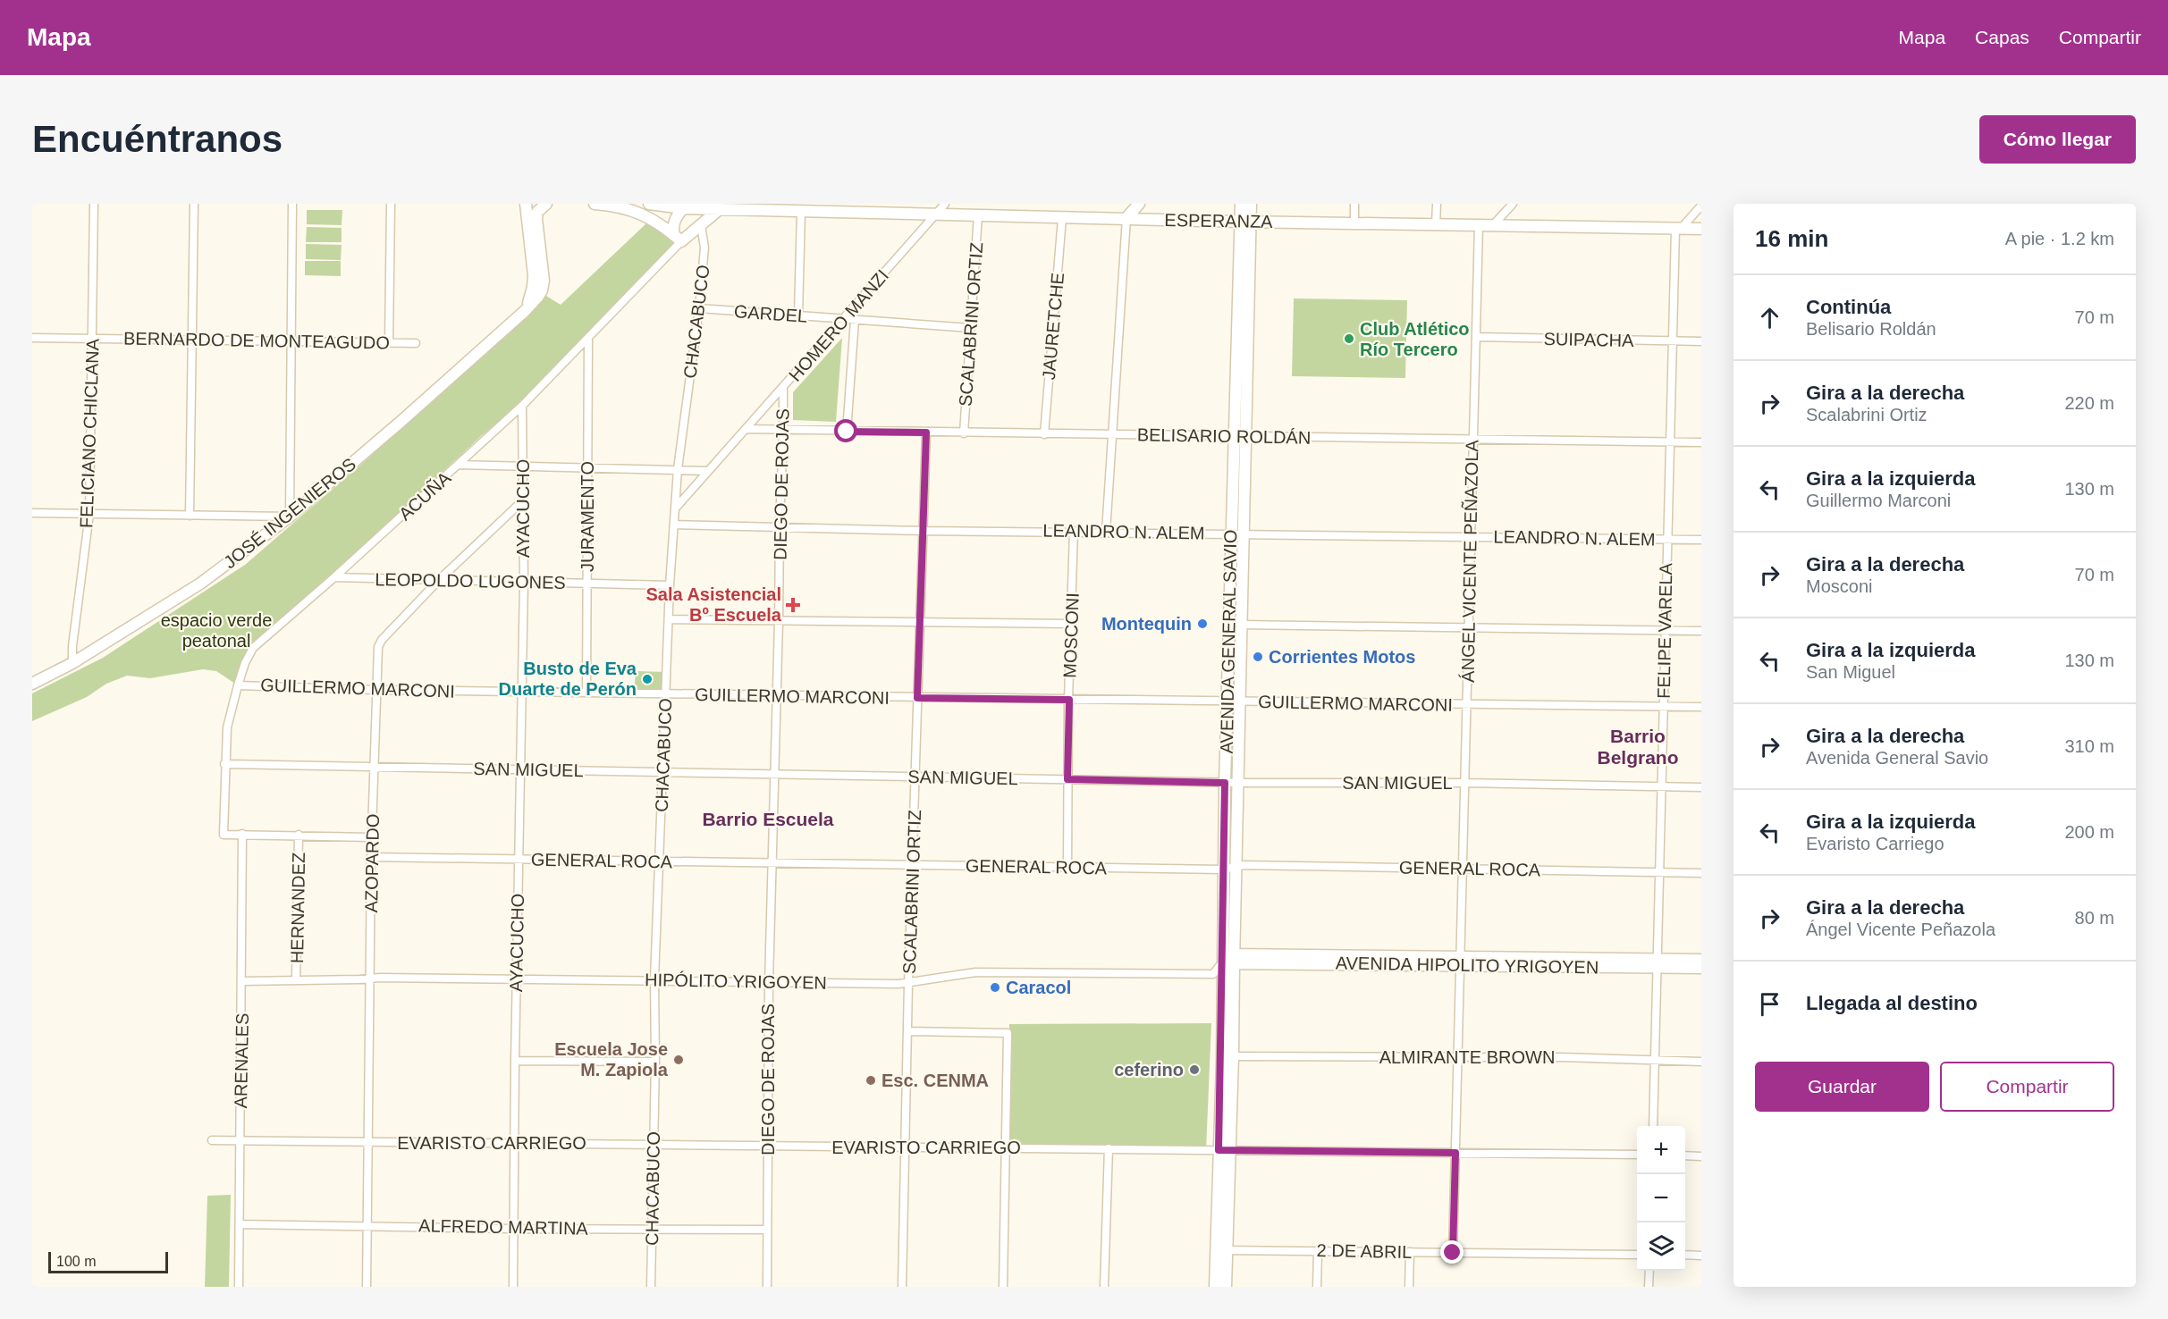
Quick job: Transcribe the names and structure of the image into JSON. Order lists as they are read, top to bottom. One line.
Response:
{"streets":{"main road":["ESPERANZA","ACUÑA","JOSÉ INGENIEROS","AVENIDA GENERAL SAVIO","AVENIDA HIPOLITO YRIGOYEN"],"street":["GARDEL","CHACABUCO","SCALABRINI ORTIZ","HOMERO MANZI","JAURETCHE","SUIPACHA","BERNARDO DE MONTEAGUDO","FELICIANO CHICLANA","BELISARIO ROLDÁN","DIEGO DE ROJAS","AYACUCHO","JURAMENTO","LEANDRO N. ALEM","ÁNGEL VICENTE PEÑAZOLA","LEOPOLDO LUGONES","FELIPE VARELA","MOSCONI","GUILLERMO MARCONI","SAN MIGUEL","GENERAL ROCA","AZOPARDO","HERNANDEZ","HIPÓLITO YRIGOYEN","ALMIRANTE BROWN","ARENALES","EVARISTO CARRIEGO","ALFREDO MARTINA","2 DE ABRIL"]},"crossings":[["ESPERANZA","SCALABRINI ORTIZ"],["ESPERANZA","HOMERO MANZI"],["ESPERANZA","JAURETCHE"],["ESPERANZA","ACUÑA"],["ESPERANZA","ÁNGEL VICENTE PEÑAZOLA"],["ESPERANZA","FELIPE VARELA"],["ESPERANZA","AVENIDA GENERAL SAVIO"],["GARDEL","CHACABUCO"],["GARDEL","SCALABRINI ORTIZ"],["GARDEL","HOMERO MANZI"],["CHACABUCO","HOMERO MANZI"],["CHACABUCO","ACUÑA"],["CHACABUCO","LEANDRO N. ALEM"],["CHACABUCO","LEOPOLDO LUGONES"],["CHACABUCO","GUILLERMO MARCONI"],["CHACABUCO","SAN MIGUEL"],["CHACABUCO","GENERAL ROCA"],["CHACABUCO","HIPÓLITO YRIGOYEN"],["CHACABUCO","EVARISTO CARRIEGO"],["CHACABUCO","ALFREDO MARTINA"],["SCALABRINI ORTIZ","BELISARIO ROLDÁN"],["SCALABRINI ORTIZ","LEANDRO N. ALEM"],["SCALABRINI ORTIZ","GUILLERMO MARCONI"],["SCALABRINI ORTIZ","SAN MIGUEL"],["SCALABRINI ORTIZ","GENERAL ROCA"],["SCALABRINI ORTIZ","HIPÓLITO YRIGOYEN"],["SCALABRINI ORTIZ","EVARISTO CARRIEGO"],["HOMERO MANZI","BELISARIO ROLDÁN"],["HOMERO MANZI","DIEGO DE ROJAS"],["JAURETCHE","BELISARIO ROLDÁN"],["SUIPACHA","ÁNGEL VICENTE PEÑAZOLA"],["SUIPACHA","FELIPE VARELA"],["BERNARDO DE MONTEAGUDO","FELICIANO CHICLANA"],["FELICIANO CHICLANA","JOSÉ INGENIEROS"],["BELISARIO ROLDÁN","DIEGO DE ROJAS"],["BELISARIO ROLDÁN","ÁNGEL VICENTE PEÑAZOLA"],["BELISARIO ROLDÁN","FELIPE VARELA"],["BELISARIO ROLDÁN","AVENIDA GENERAL SAVIO"],["DIEGO DE ROJAS","LEANDRO N. ALEM"],["DIEGO DE ROJAS","GUILLERMO MARCONI"],["DIEGO DE ROJAS","SAN MIGUEL"],["DIEGO DE ROJAS","GENERAL ROCA"],["DIEGO DE ROJAS","HIPÓLITO YRIGOYEN"],["DIEGO DE ROJAS","EVARISTO CARRIEGO"],["DIEGO DE ROJAS","ALFREDO MARTINA"],["ACUÑA","AYACUCHO"],["ACUÑA","JURAMENTO"],["ACUÑA","LEOPOLDO LUGONES"],["ACUÑA","GUILLERMO MARCONI"],["ACUÑA","SAN MIGUEL"],["ACUÑA","ARENALES"],["AYACUCHO","LEOPOLDO LUGONES"],["AYACUCHO","GUILLERMO MARCONI"],["AYACUCHO","SAN MIGUEL"],["AYACUCHO","GENERAL ROCA"],["AYACUCHO","AZOPARDO"],["AYACUCHO","HIPÓLITO YRIGOYEN"],["AYACUCHO","EVARISTO CARRIEGO"],["AYACUCHO","ALFREDO MARTINA"],["JURAMENTO","LEOPOLDO LUGONES"],["JURAMENTO","GUILLERMO MARCONI"],["LEANDRO N. ALEM","ÁNGEL VICENTE PEÑAZOLA"],["LEANDRO N. ALEM","FELIPE VARELA"],["LEANDRO N. ALEM","MOSCONI"],["LEANDRO N. ALEM","AVENIDA GENERAL SAVIO"],["ÁNGEL VICENTE PEÑAZOLA","GUILLERMO MARCONI"],["ÁNGEL VICENTE PEÑAZOLA","SAN MIGUEL"],["ÁNGEL VICENTE PEÑAZOLA","GENERAL ROCA"],["ÁNGEL VICENTE PEÑAZOLA","AVENIDA HIPOLITO YRIGOYEN"],["ÁNGEL VICENTE PEÑAZOLA","ALMIRANTE BROWN"],["ÁNGEL VICENTE PEÑAZOLA","EVARISTO CARRIEGO"],["ÁNGEL VICENTE PEÑAZOLA","2 DE ABRIL"],["LEOPOLDO LUGONES","AZOPARDO"],["FELIPE VARELA","GUILLERMO MARCONI"],["FELIPE VARELA","SAN MIGUEL"],["FELIPE VARELA","GENERAL ROCA"],["FELIPE VARELA","AVENIDA HIPOLITO YRIGOYEN"],["FELIPE VARELA","ALMIRANTE BROWN"],["MOSCONI","GUILLERMO MARCONI"],["MOSCONI","SAN MIGUEL"],["MOSCONI","GENERAL ROCA"],["AVENIDA GENERAL SAVIO","GUILLERMO MARCONI"],["AVENIDA GENERAL SAVIO","SAN MIGUEL"],["AVENIDA GENERAL SAVIO","GENERAL ROCA"],["AVENIDA GENERAL SAVIO","AVENIDA HIPOLITO YRIGOYEN"],["AVENIDA GENERAL SAVIO","HIPÓLITO YRIGOYEN"],["AVENIDA GENERAL SAVIO","ALMIRANTE BROWN"],["AVENIDA GENERAL SAVIO","EVARISTO CARRIEGO"],["AVENIDA GENERAL SAVIO","2 DE ABRIL"],["GUILLERMO MARCONI","AZOPARDO"],["SAN MIGUEL","AZOPARDO"],["GENERAL ROCA","AZOPARDO"],["AZOPARDO","HIPÓLITO YRIGOYEN"],["AZOPARDO","EVARISTO CARRIEGO"],["AZOPARDO","ALFREDO MARTINA"],["HERNANDEZ","HIPÓLITO YRIGOYEN"],["AVENIDA HIPOLITO YRIGOYEN","HIPÓLITO YRIGOYEN"],["HIPÓLITO YRIGOYEN","ARENALES"],["ARENALES","EVARISTO CARRIEGO"],["ARENALES","ALFREDO MARTINA"]],"districts":["Barrio Belgrano","Barrio Escuela"],"parks":["espacio verde peatonal"],"places":{"other":["Club Atlético Río Tercero","Montequin","Corrientes Motos","Busto de Eva Duarte de Perón","Caracol","Escuela Jose M. Zapiola","ceferino","Esc. CENMA"],"health":["Sala Asistencial Bº Escuela"]},"scale_bar":"100 m","page":{"header":"Mapa","nav":["Mapa","Capas","Compartir"],"buttons":["Cómo llegar",["Guardar","Compartir"]],"title":"Encuéntranos","heading":["16 min","A pie · 1.2 km"],"list":[["Continúa","Belisario Roldán","70 m"],["Gira a la derecha","Scalabrini Ortiz","220 m"],["Gira a la izquierda","Guillermo Marconi","130 m"],["Gira a la derecha","Mosconi","70 m"],["Gira a la izquierda","San Miguel","130 m"],["Gira a la derecha","Avenida General Savio","310 m"],["Gira a la izquierda","Evaristo Carriego","200 m"],["Gira a la derecha","Ángel Vicente Peñazola","80 m"],"Llegada al destino"],"map_buttons":["+","−"],"scale":"100 m"}}
